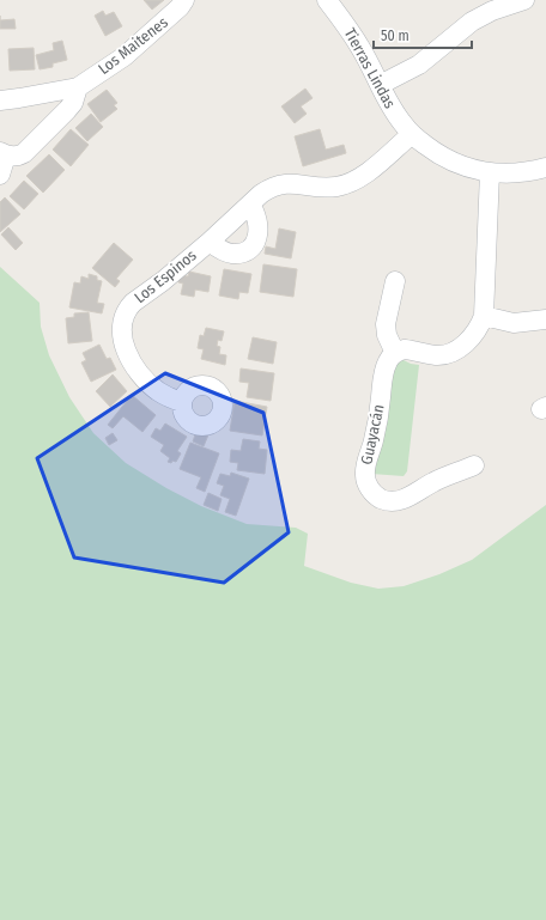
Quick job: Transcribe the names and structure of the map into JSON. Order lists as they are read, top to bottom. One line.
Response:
{"streets":{"street":["Los Maitenes","Tierras Lindas","Los Espinos","Guayacán"]},"crossings":[["Tierras Lindas","Los Espinos"]],"scale_bar":"50 m"}
